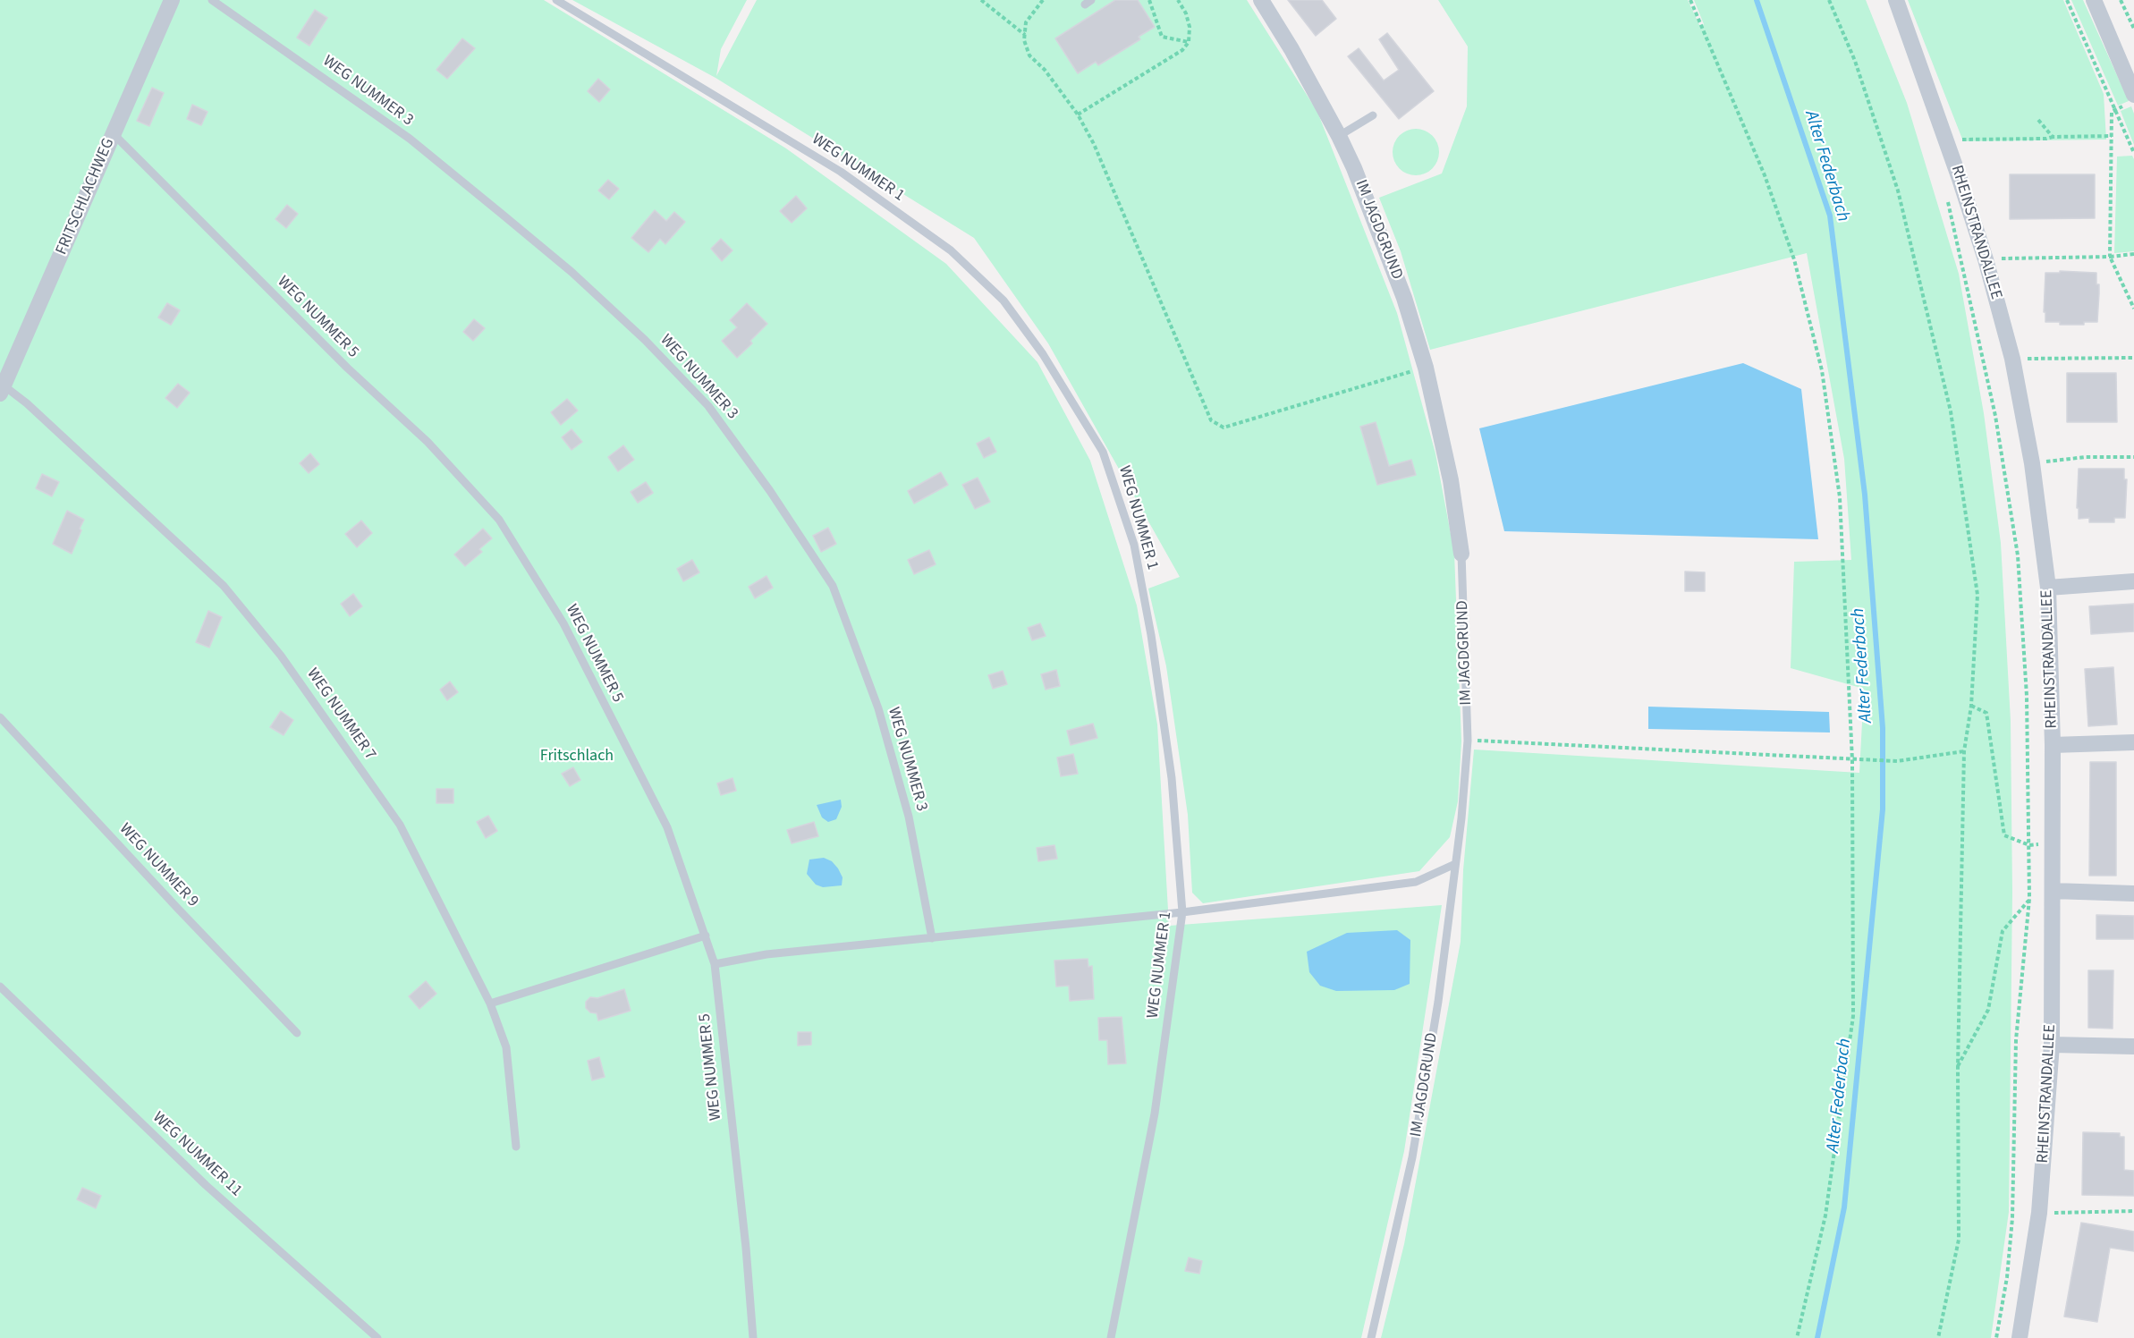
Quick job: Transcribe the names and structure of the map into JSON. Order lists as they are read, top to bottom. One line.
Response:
{"streets":{"street":["FRITSCHLACHWEG","IM JAGDGRUND","RHEINSTRANDALLEE"],"lane":["WEG NUMMER 3","WEG NUMMER 1","WEG NUMMER 5","WEG NUMMER 7","WEG NUMMER 9","WEG NUMMER 11"]},"crossings":[["FRITSCHLACHWEG","WEG NUMMER 5"],["FRITSCHLACHWEG","WEG NUMMER 7"]],"water":["Alter Federbach"],"parks":["Fritschlach"]}
